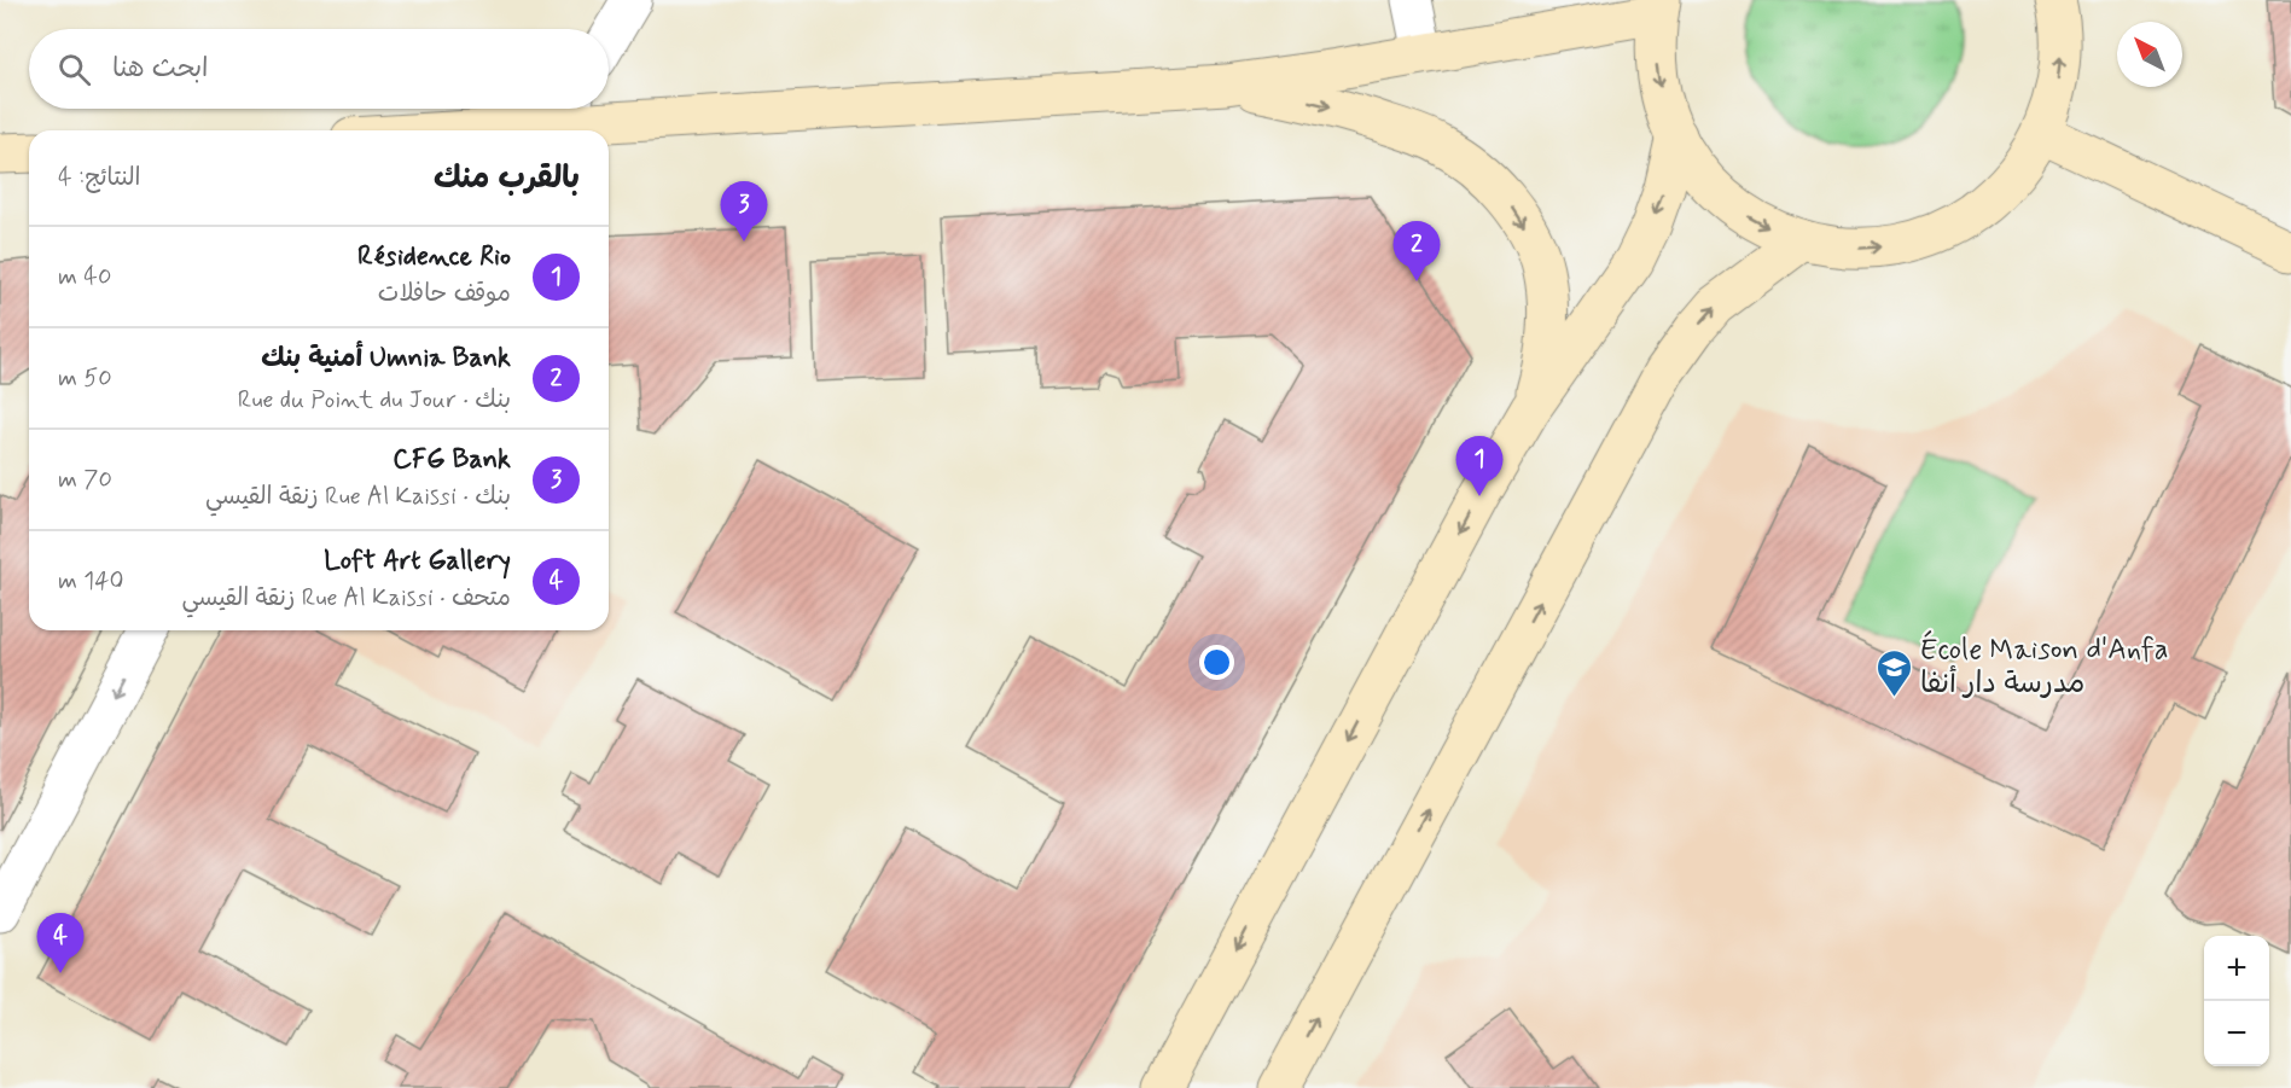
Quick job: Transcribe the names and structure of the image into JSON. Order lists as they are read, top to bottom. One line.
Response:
{"places":{"school or university":["École Maison d'Anfa مدرسة دار أنفا"]},"north":"top left","page":{"search":"ابحث هنا","heading":["بالقرب منك","النتائج: 4"],"pins":["3","2","1","4"],"list":[{"mark":"1","name":"Résidence Rio","note":"موقف حافلات","value":"40 m"},{"mark":"2","name":"Umnia Bank أمنية بنك","note":"بنك · Rue du Point du Jour","value":"50 m"},{"mark":"3","name":"CFG Bank","note":"بنك · Rue Al Kaissi زنقة القيسي","value":"70 m"},{"mark":"4","name":"Loft Art Gallery","note":"متحف · Rue Al Kaissi زنقة القيسي","value":"140 m"}],"map_buttons":["+","−"]}}
